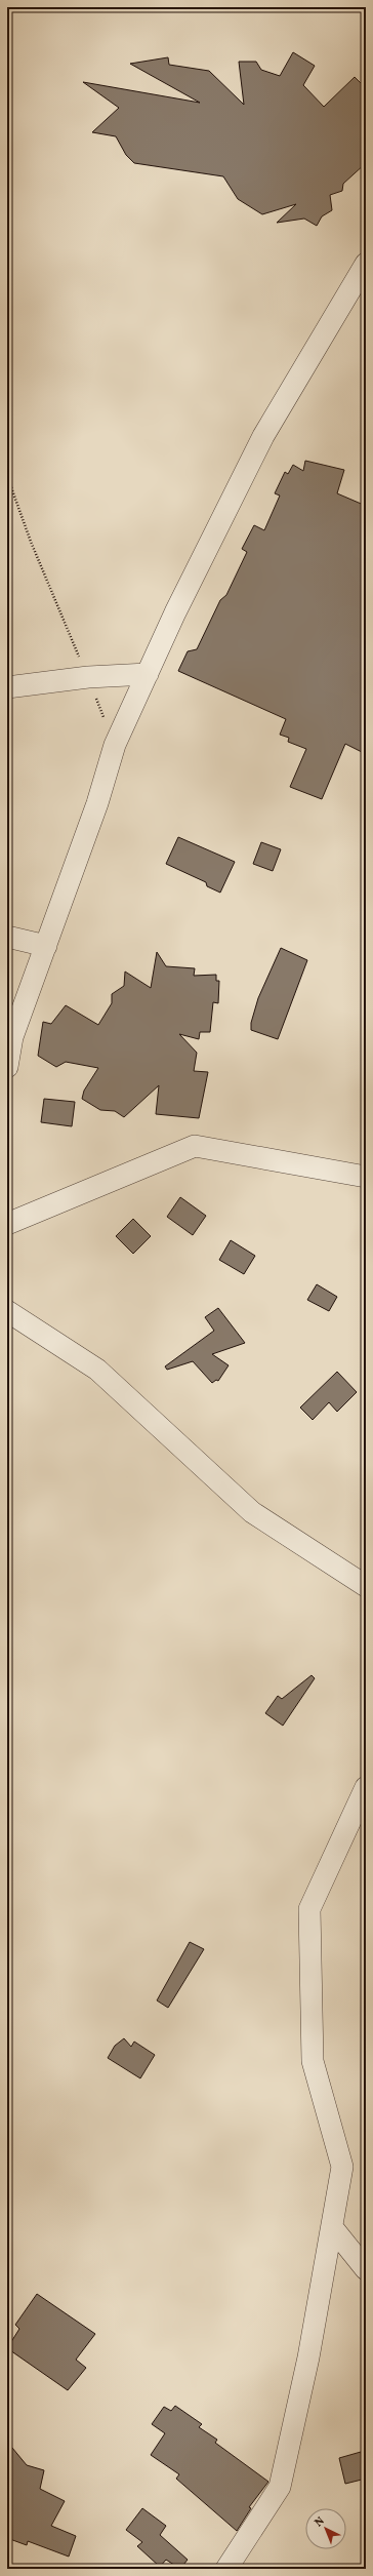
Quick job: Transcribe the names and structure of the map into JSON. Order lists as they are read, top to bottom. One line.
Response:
{"north":"top left"}
